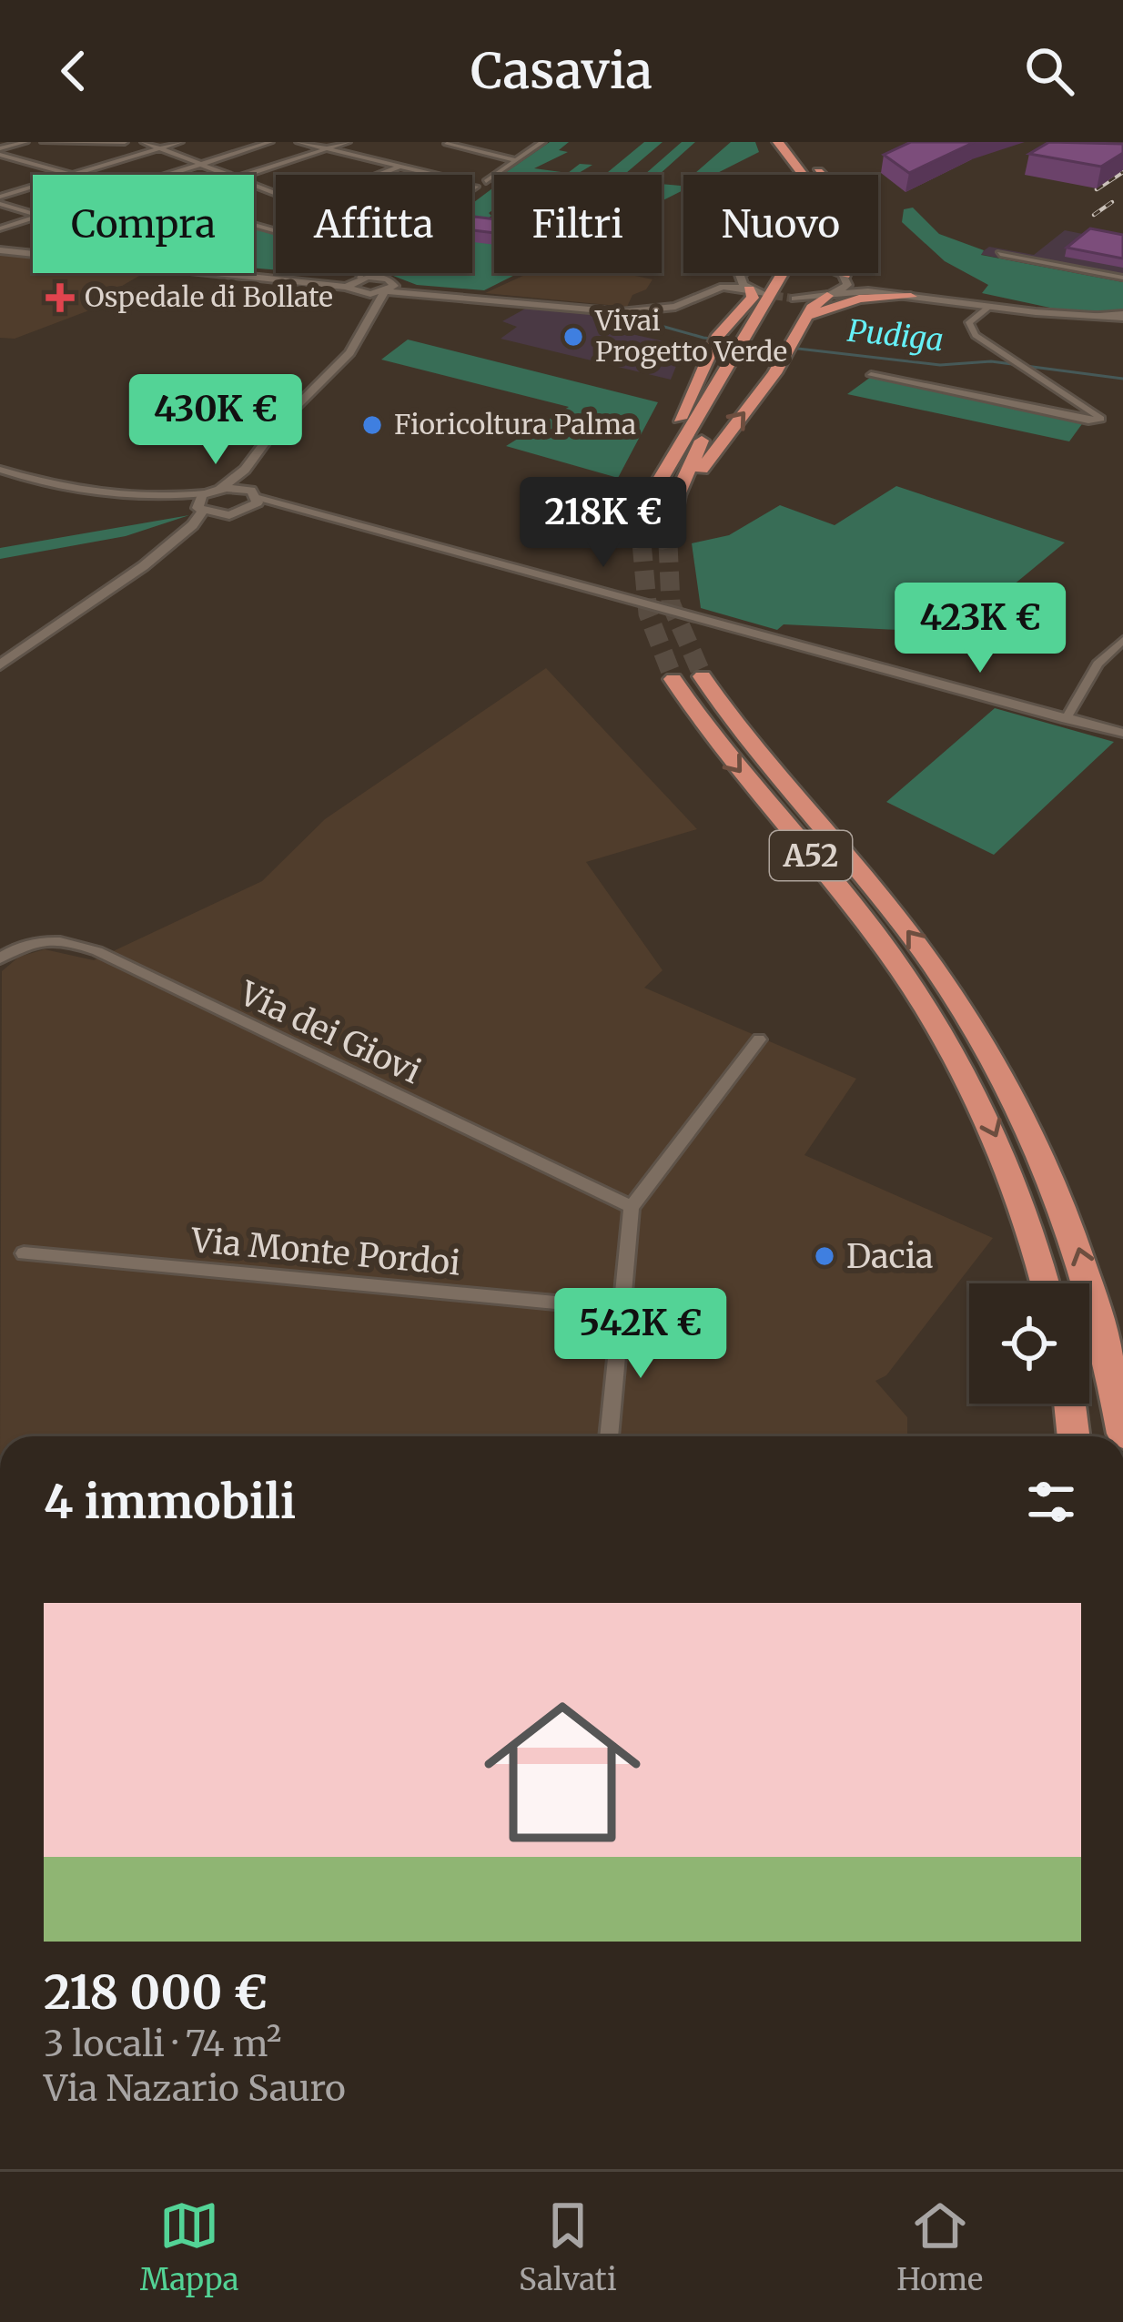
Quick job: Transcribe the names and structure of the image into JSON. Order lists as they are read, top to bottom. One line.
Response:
{"streets":{"highway":["A52"],"street":["Via dei Giovi","Via Monte Pordoi"]},"water":["Pudiga"],"places":{"health":["Ospedale di Bollate"],"other":["Vivai Progetto Verde","Fioricoltura Palma","Dacia"]},"page":{"header":"Casavia","chip":["Compra","Affitta","Filtri","Nuovo"],"price":["430K €","218K €","423K €","542K €"],"heading":"4 immobili","list":[{"name":"218 000 €","note":"3 locali · 74 m² · Via Nazario Sauro"}],"tabs":["Mappa","Salvati","Home"]}}
